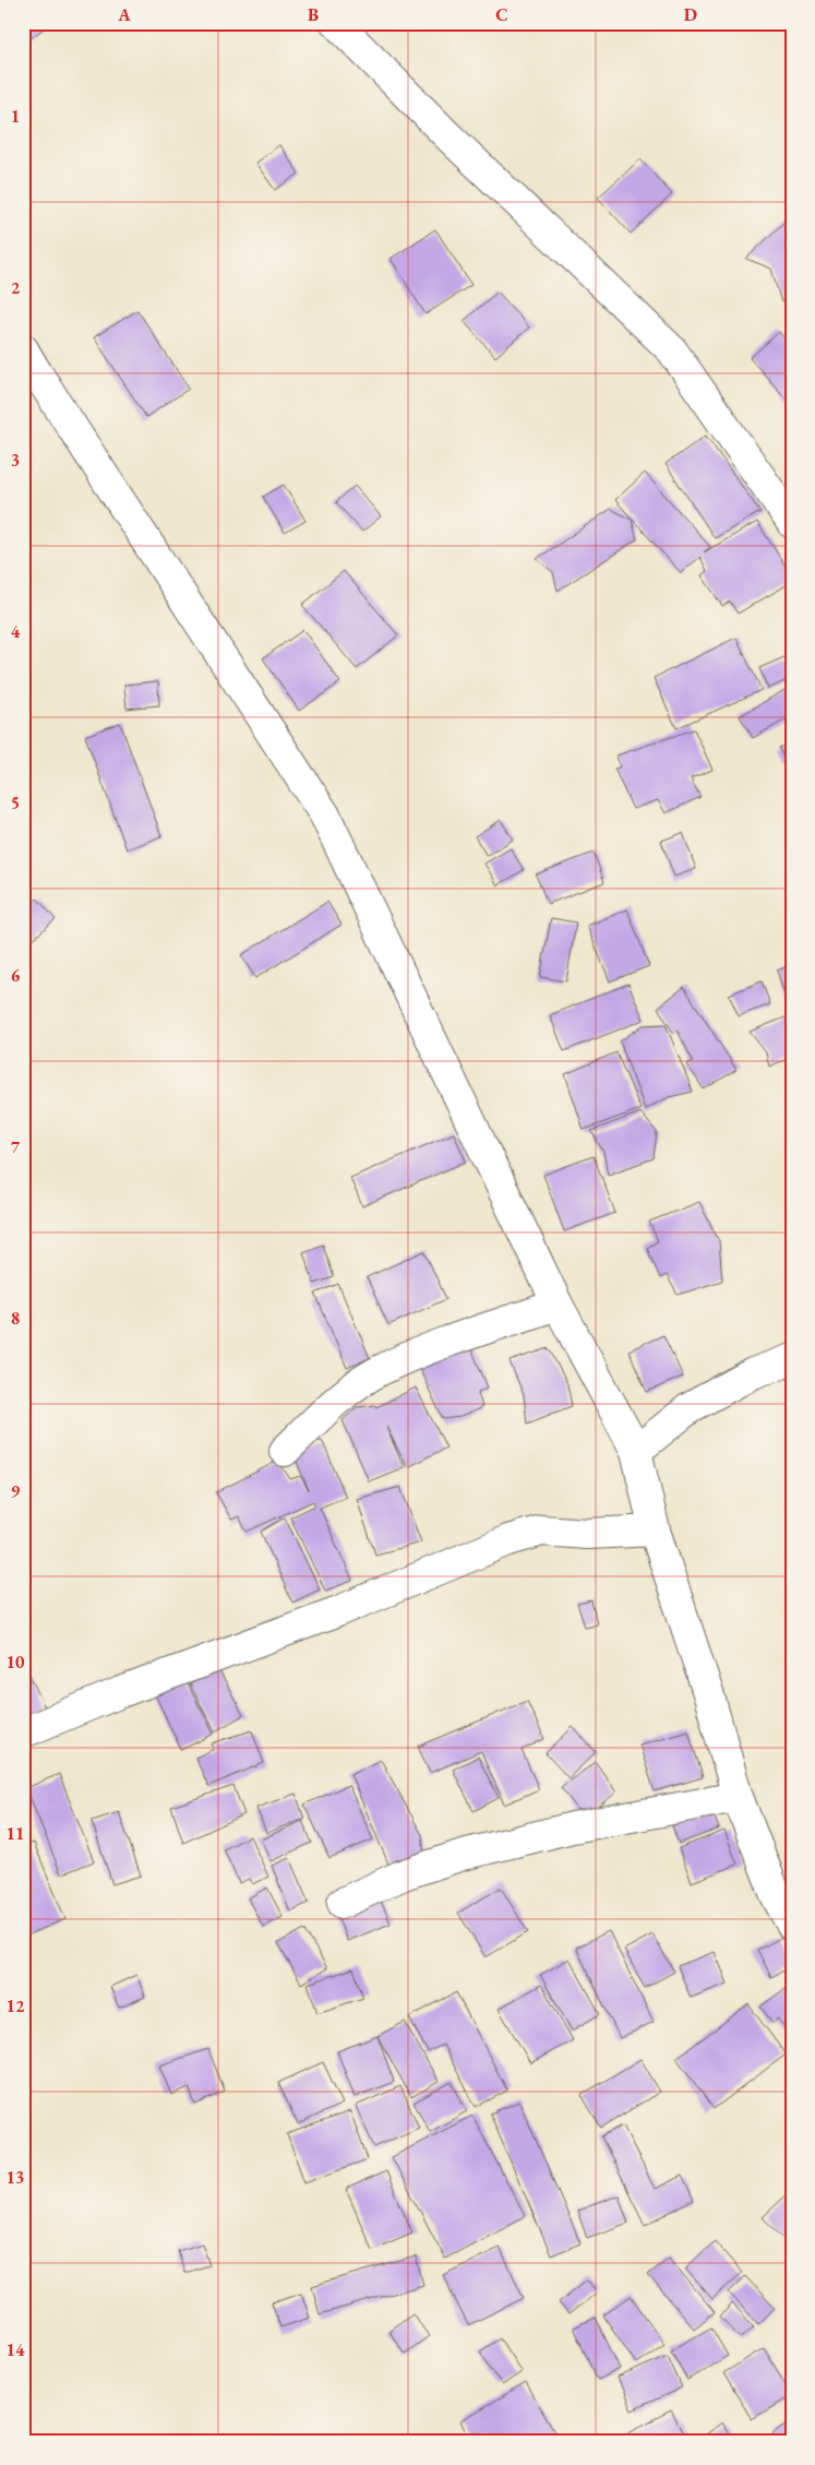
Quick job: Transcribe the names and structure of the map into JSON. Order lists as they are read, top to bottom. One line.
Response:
{"grid":{"columns":["A","B","C","D"],"rows":["1","2","3","4","5","6","7","8","9","10","11","12","13","14"]}}
